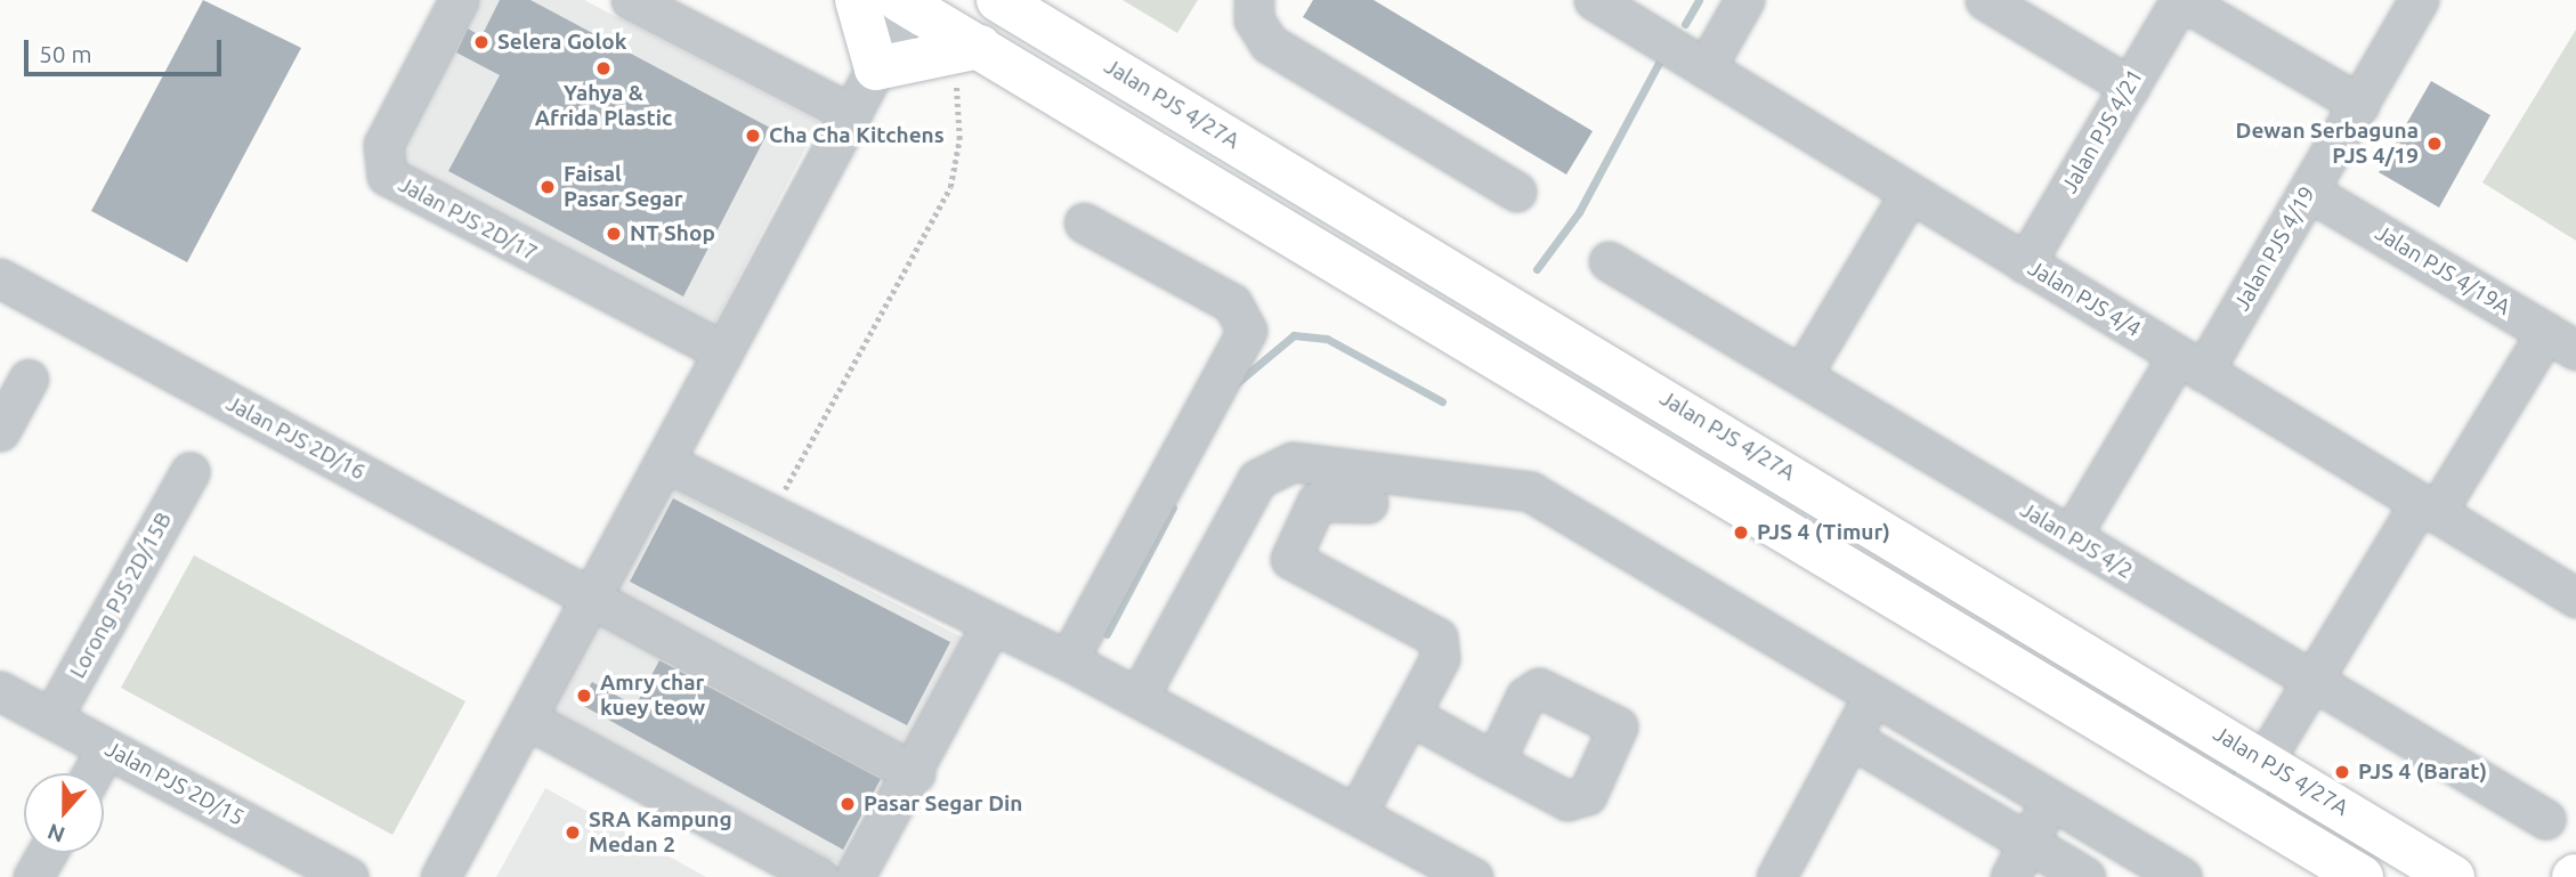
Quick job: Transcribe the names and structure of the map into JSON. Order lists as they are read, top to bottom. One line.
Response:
{"streets":{"main road":["Jalan PJS 4/27A"],"street":["Jalan PJS 4/21","Jalan PJS 2D/17","Jalan PJS 4/19","Jalan PJS 4/19A","Jalan PJS 4/4","Jalan PJS 2D/16","Jalan PJS 4/2","Lorong PJS 2D/15B","Jalan PJS 2D/15"]},"crossings":[["Jalan PJS 4/21","Jalan PJS 4/4"],["Jalan PJS 4/19","Jalan PJS 4/19A"],["Jalan PJS 4/19","Jalan PJS 4/4"],["Jalan PJS 4/19","Jalan PJS 4/2"],["Lorong PJS 2D/15B","Jalan PJS 2D/15"]],"places":["Selera Golok","Yahya & Afrida Plastic","Cha Cha Kitchens","Dewan Serbaguna PJS 4/19","Faisal Pasar Segar","NT Shop","PJS 4 (Timur)","Amry char kuey teow","PJS 4 (Barat)","Pasar Segar Din","SRA Kampung Medan 2"],"scale_bar":"50 m","north":"bottom"}
